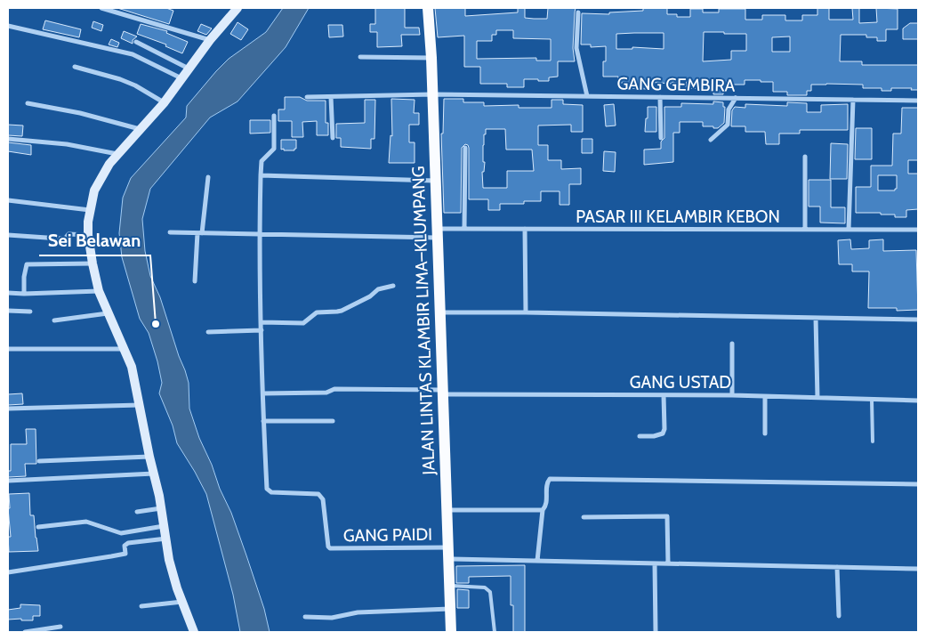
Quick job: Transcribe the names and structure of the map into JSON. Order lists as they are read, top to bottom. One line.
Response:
{"streets":{"main road":["JALAN LINTAS KLAMBIR LIMA–KLUMPANG"],"street":["GANG GEMBIRA","PASAR III KELAMBIR KEBON","GANG USTAD","GANG PAIDI"]},"crossings":[["GANG GEMBIRA","JALAN LINTAS KLAMBIR LIMA–KLUMPANG"],["PASAR III KELAMBIR KEBON","JALAN LINTAS KLAMBIR LIMA–KLUMPANG"],["JALAN LINTAS KLAMBIR LIMA–KLUMPANG","GANG USTAD"],["JALAN LINTAS KLAMBIR LIMA–KLUMPANG","GANG PAIDI"]],"places":["Sei Belawan"]}
